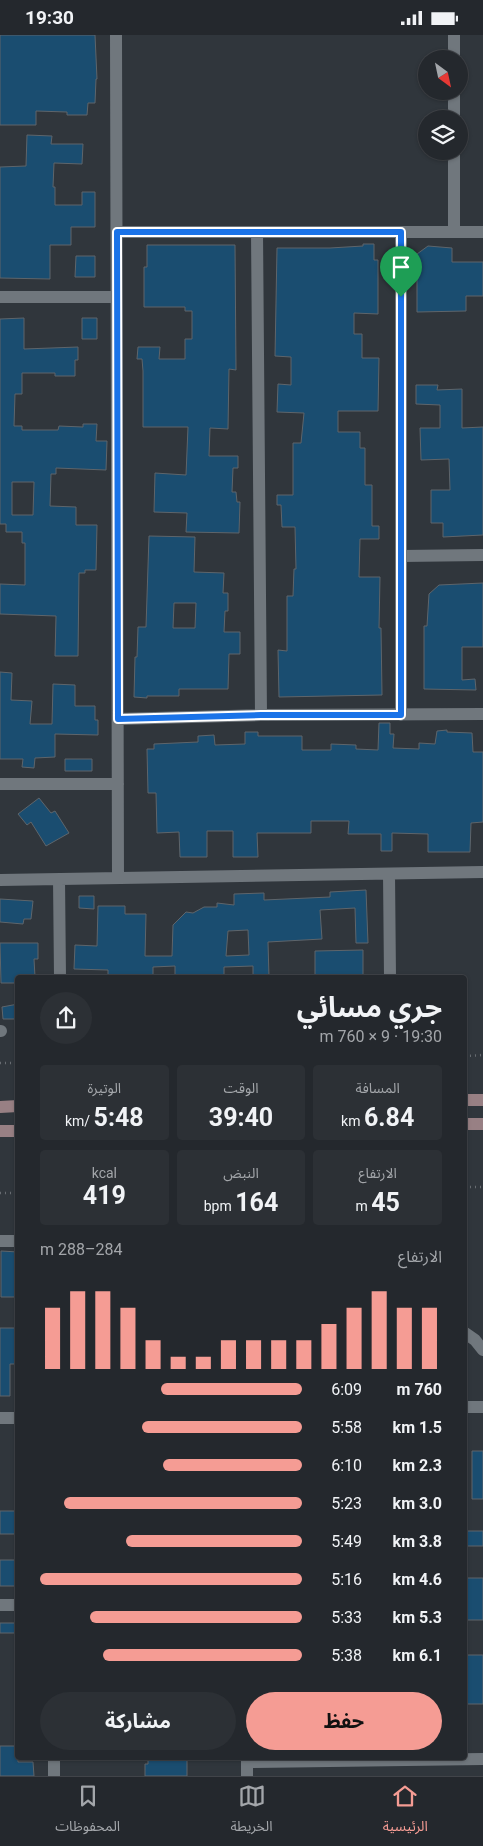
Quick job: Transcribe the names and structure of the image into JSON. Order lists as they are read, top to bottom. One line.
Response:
{"north":"bottom right","page":{"status":"19:30","heading":["جري مسائي","19:30 · 9 × 760 m"],"stats":[["المسافة","6.84 km"],["الوقت","39:40"],["الوتيرة","5:48 /km"],["الارتفاع","45 m"],["النبض","164 bpm"],["kcal","419"]],"chart":["الارتفاع","284–288 m"],"list":[{"name":"760 m","note":"6:09"},{"name":"1.5 km","note":"5:58"},{"name":"2.3 km","note":"6:10"},{"name":"3.0 km","note":"5:23"},{"name":"3.8 km","note":"5:49"},{"name":"4.6 km","note":"5:16"},{"name":"5.3 km","note":"5:33"},{"name":"6.1 km","note":"5:38"}],"buttons":["حفظ","مشاركة"],"tabs":["الرئيسية","الخريطة","المحفوظات"]}}
